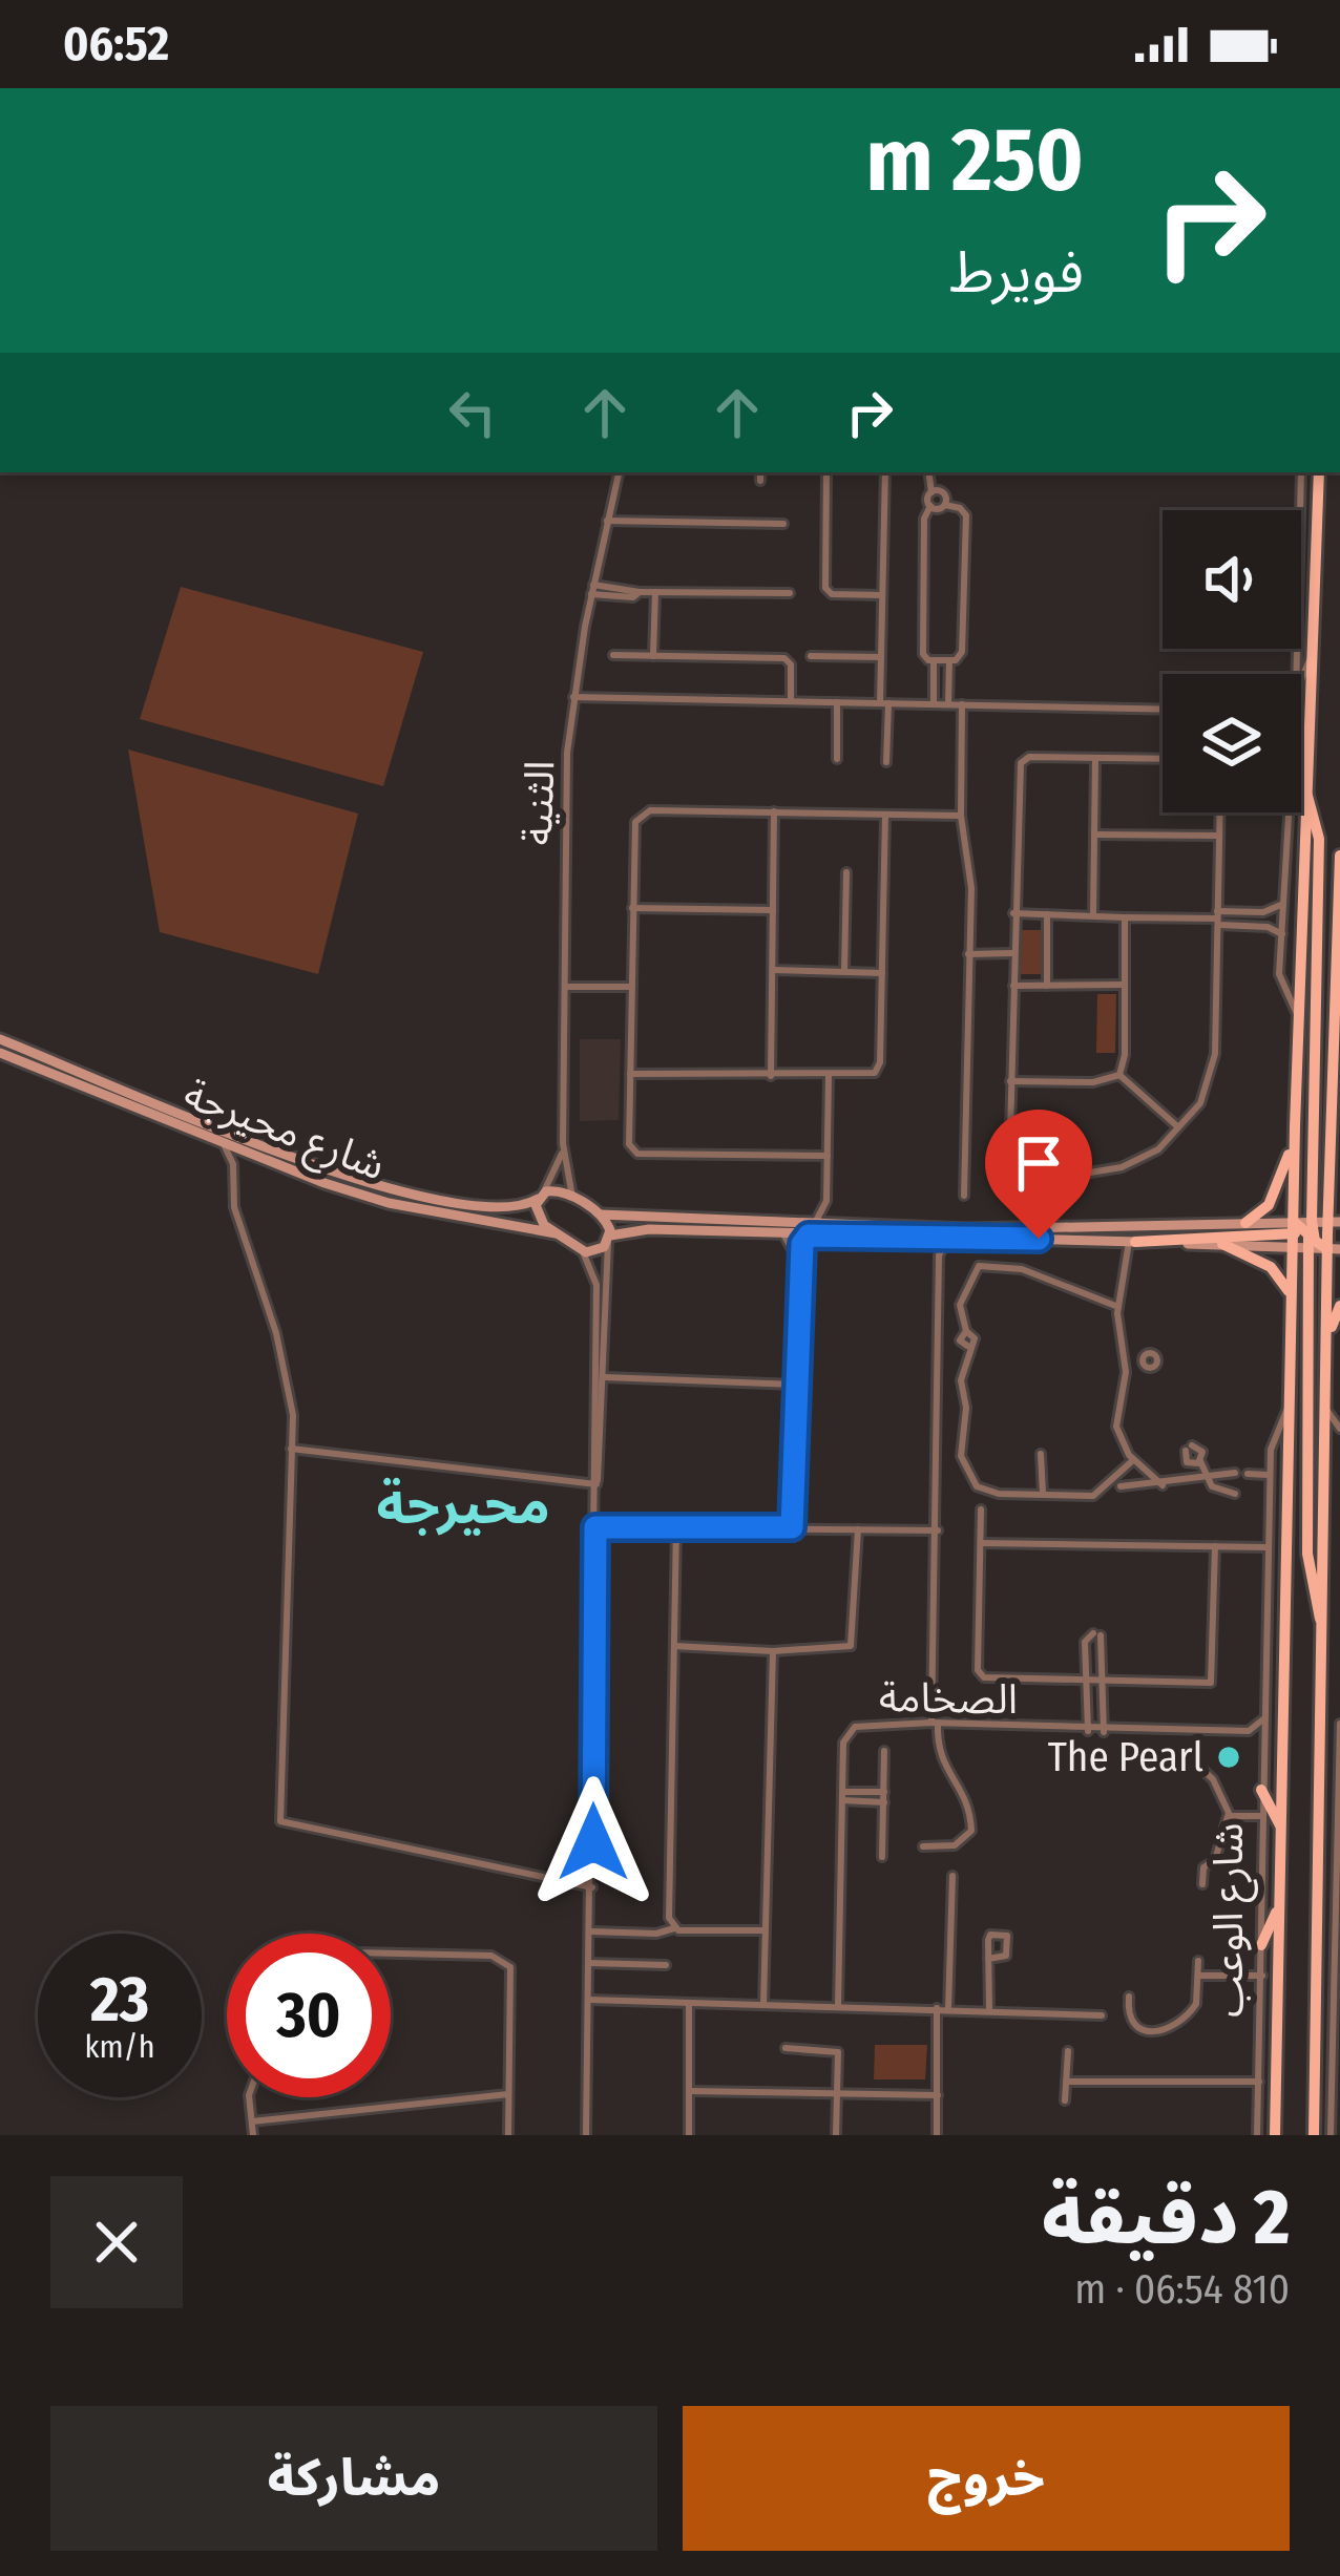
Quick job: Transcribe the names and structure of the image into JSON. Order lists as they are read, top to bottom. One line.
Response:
{"streets":{"main road":["شارع الوعب"],"street":["الثنية","شارع محيرجة","الصخامة"]},"crossings":[["الثنية","شارع محيرجة"]],"districts":["محيرجة"],"places":["The Pearl"],"page":{"status":"06:52","turn":["250 m","فويرط"],"speed":"23 km/h","limit":"30","heading":["2 دقيقة","810 m · 06:54"],"buttons":["خروج","مشاركة"]}}
